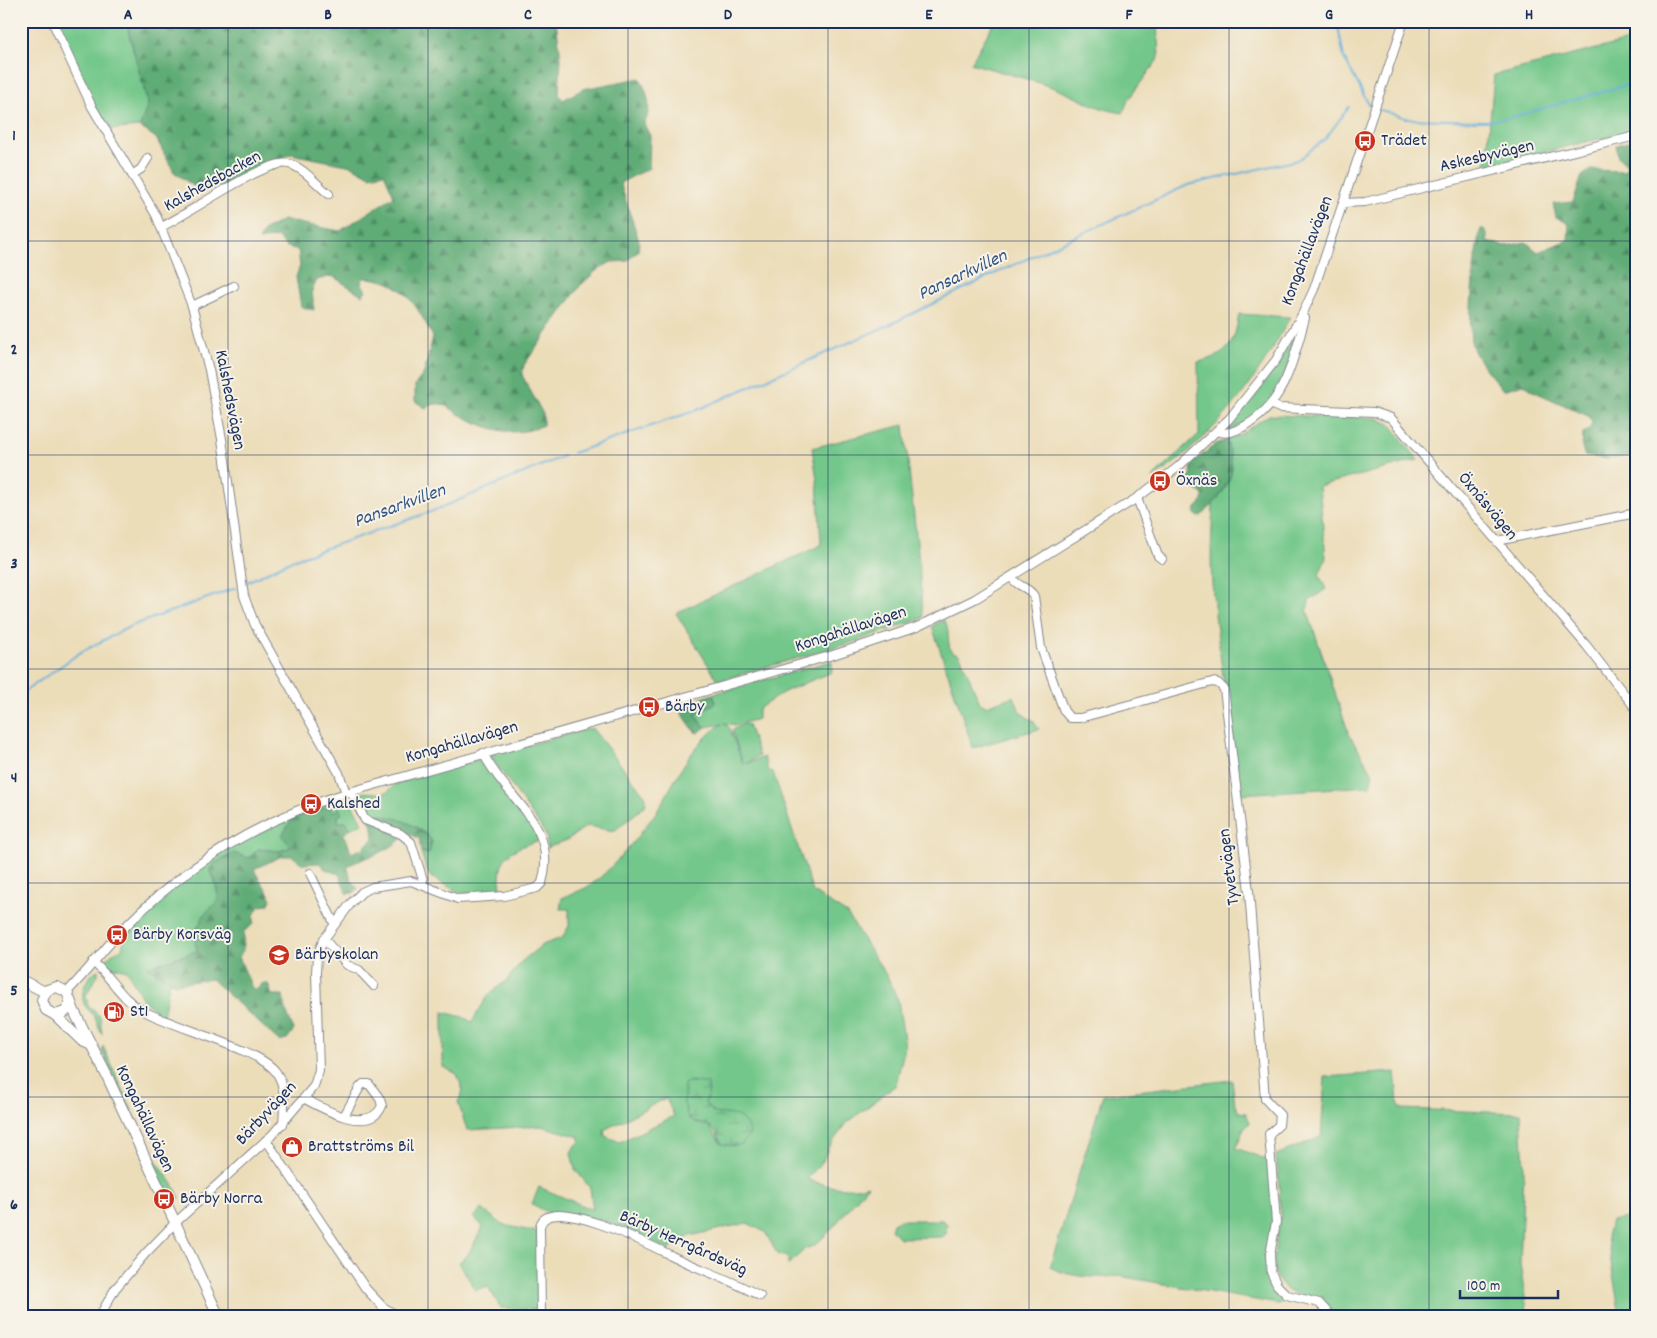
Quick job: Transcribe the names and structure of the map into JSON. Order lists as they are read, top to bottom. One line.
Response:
{"streets":{"main road":["Kongahällavägen"],"street":["Askesbyvägen","Kalshedsbacken","Kalshedsvägen","Öxnäsvägen","Tyvetvägen","Bärbyvägen","Bärby Herrgårdsväg"]},"crossings":[["Askesbyvägen","Kongahällavägen"],["Kalshedsbacken","Kalshedsvägen"],["Kongahällavägen","Kalshedsvägen"],["Kongahällavägen","Tyvetvägen"],["Kongahällavägen","Bärbyvägen"]],"water":["Pansarkvillen"],"places":{"bus stop":["Trädet","Öxnäs","Bärby","Kalshed","Bärby Korsväg","Bärby Norra"],"school or university":["Bärbyskolan"],"fuel station":["St1"],"shop":["Brattströms Bil"]},"scale_bar":"100 m","grid":{"columns":["A","B","C","D","E","F","G","H"],"rows":["1","2","3","4","5","6"]}}
